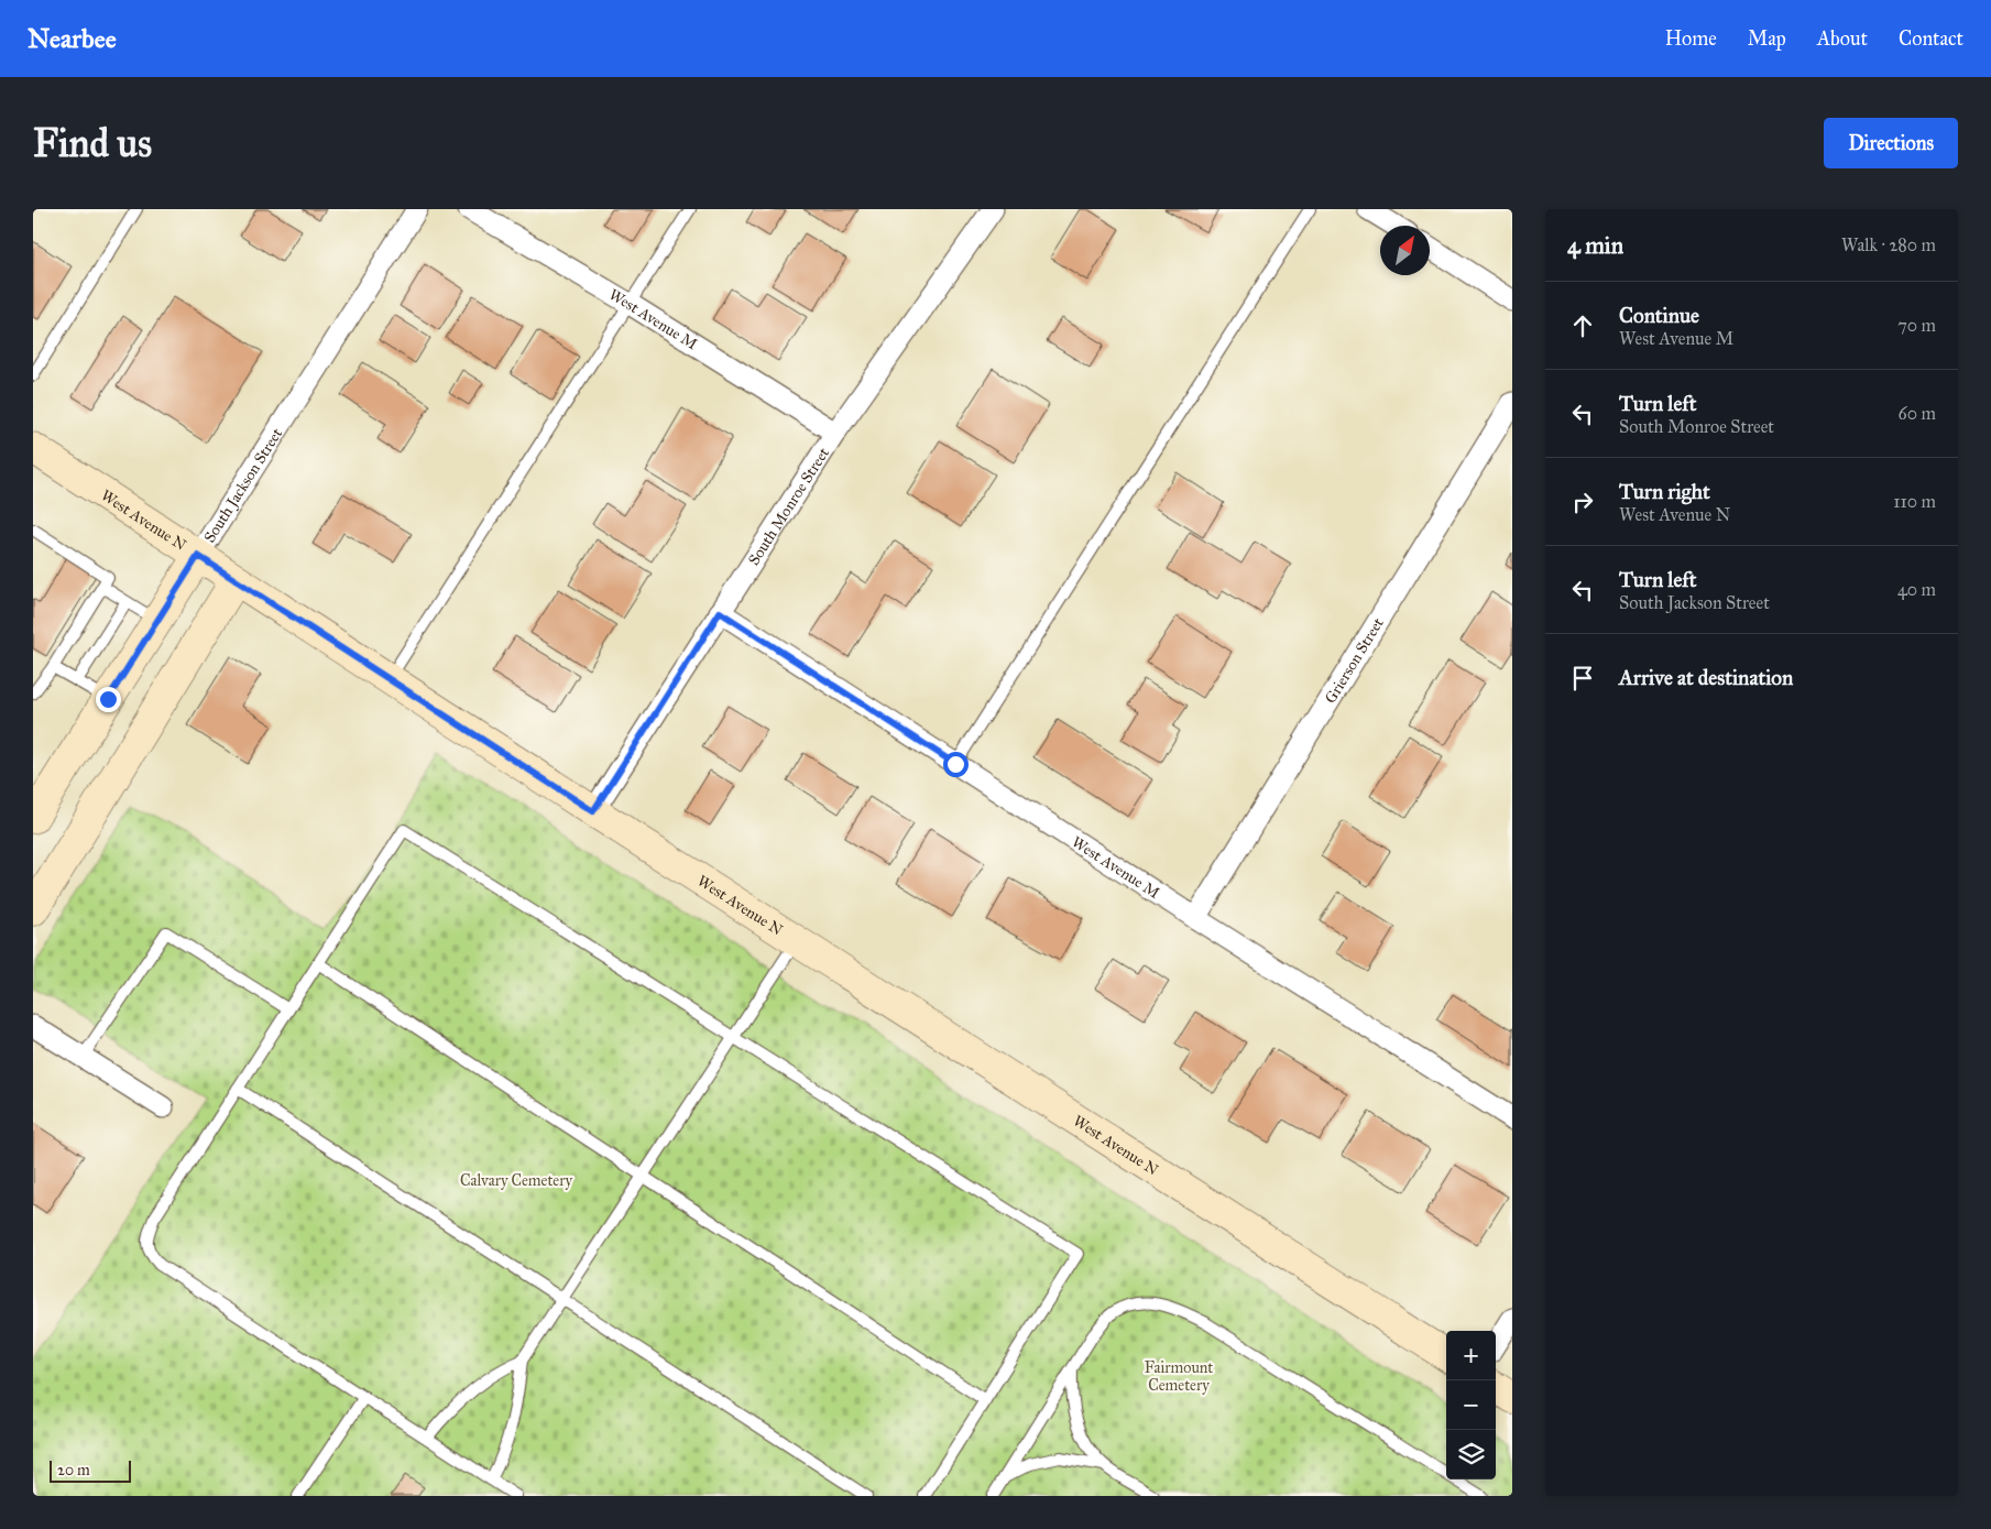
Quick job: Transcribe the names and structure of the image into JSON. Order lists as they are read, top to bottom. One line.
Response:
{"streets":{"main road":["South Jackson Street","West Avenue N"],"street":["West Avenue M","South Monroe Street","Grierson Street"]},"crossings":[["West Avenue M","South Monroe Street"],["West Avenue M","Grierson Street"],["South Jackson Street","West Avenue N"],["South Monroe Street","West Avenue N"]],"parks":["Calvary Cemetery","Fairmount Cemetery"],"scale_bar":"20 m","north":"top right","page":{"header":"Nearbee","nav":["Home","Map","About","Contact"],"buttons":"Directions","title":"Find us","heading":["4 min","Walk · 280 m"],"list":[["Continue","West Avenue M","70 m"],["Turn left","South Monroe Street","60 m"],["Turn right","West Avenue N","110 m"],["Turn left","South Jackson Street","40 m"],"Arrive at destination"],"map_buttons":["+","−"],"scale":"20 m"}}
